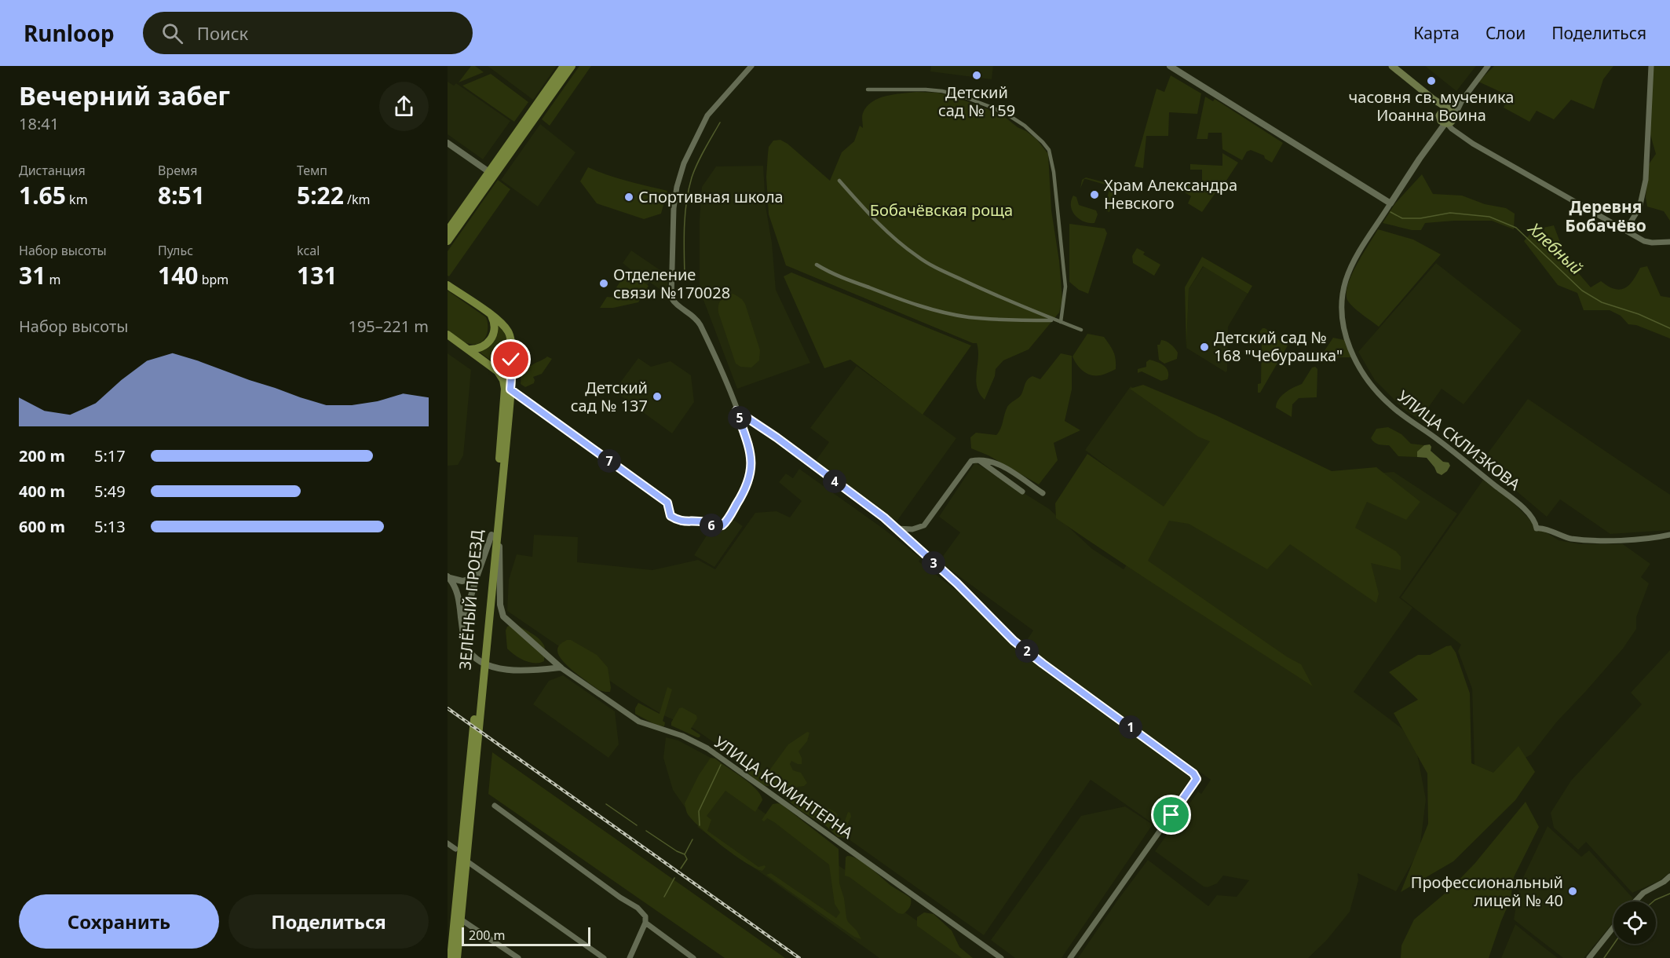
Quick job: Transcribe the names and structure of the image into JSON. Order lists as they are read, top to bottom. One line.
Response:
{"streets":{"main road":["ЗЕЛЁНЫЙ ПРОЕЗД"],"street":["УЛИЦА СКЛИЗКОВА","УЛИЦА КОМИНТЕРНА"]},"districts":["Деревня Бобачёво"],"water":["Хлебный"],"parks":["Бобачёвская роща"],"places":["Детский сад № 159","часовня св. мученика Иоанна Воина","Храм Александра Невского","Спортивная школа","Отделение связи №170028","Детский сад № 168 \"Чебурашка\"","Детский сад № 137","Профессиональный лицей № 40"],"scale_bar":"200 m","page":{"header":"Runloop","search":"Поиск","nav":["Карта","Слои","Поделиться"],"heading":["Вечерний забег","18:41"],"stats":[["Дистанция","1.65 km"],["Время","8:51"],["Темп","5:22 /km"],["Набор высоты","31 m"],["Пульс","140 bpm"],["kcal","131"]],"chart":["Набор высоты","195–221 m"],"pins":["5","7","4","6","3","2","1"],"list":[{"name":"200 m","note":"5:17"},{"name":"400 m","note":"5:49"},{"name":"600 m","note":"5:13"}],"buttons":["Сохранить","Поделиться"],"scale":"200 m"}}
